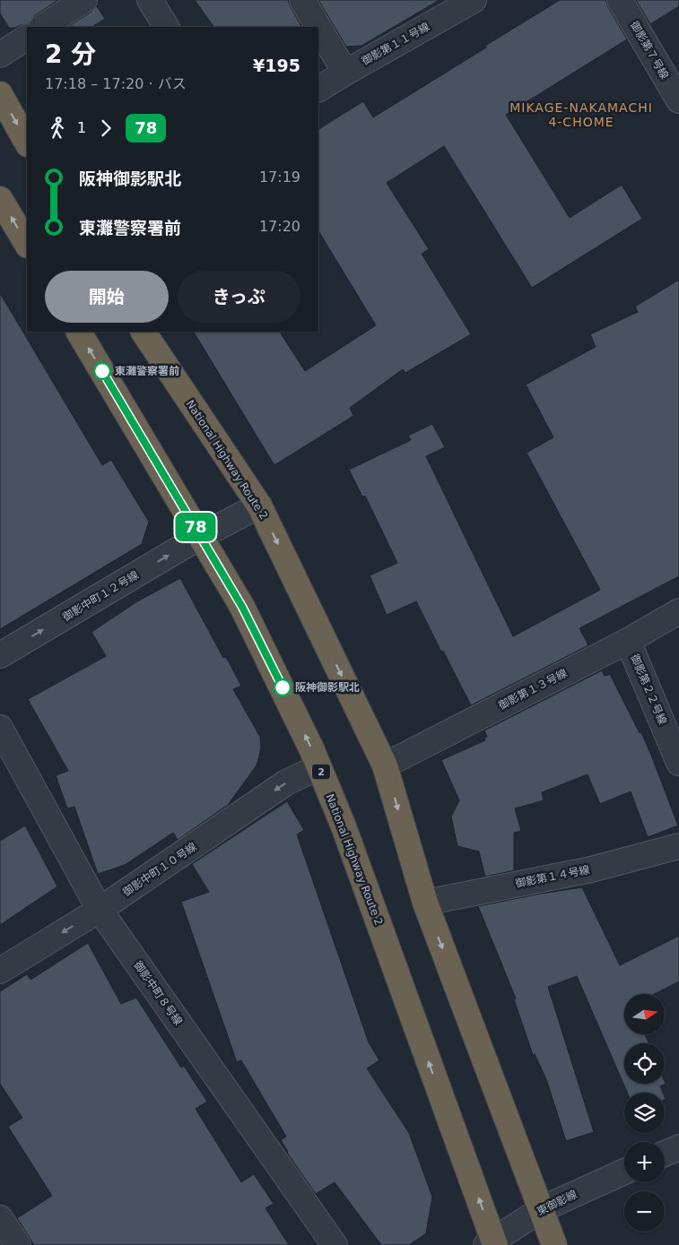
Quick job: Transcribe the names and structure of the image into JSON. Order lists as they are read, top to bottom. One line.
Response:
{"streets":{"highway":["National Highway Route 2","2"],"street":["御影第１１号線","御影第７号線","御影中町１２号線","御影第１３号線","御影第２２号線","御影中町１０号線","御影第１４号線","御影中町８号線","東御影線"]},"crossings":[["National Highway Route 2","御影中町１２号線"],["National Highway Route 2","御影第１３号線"],["National Highway Route 2","御影中町１０号線"],["National Highway Route 2","御影第１４号線"],["National Highway Route 2","東御影線"],["御影第１３号線","御影第２２号線"],["御影中町１０号線","御影中町８号線"]],"one_way":["御影中町１２号線","御影中町１０号線"],"districts":["MIKAGE-NAKAMACHI 4-CHOME"],"places":["東灘警察署前","阪神御影駅北"],"lines":["bus line 78"],"north":"right","page":{"on_map":"78","heading":["2 分","17:18 – 17:20 · バス","¥195"],"legs":["1","78"],"list":[{"name":"阪神御影駅北","value":"17:19"},{"name":"東灘警察署前","value":"17:20"}],"buttons":["開始","きっぷ"],"map_buttons":["+","−"]}}
